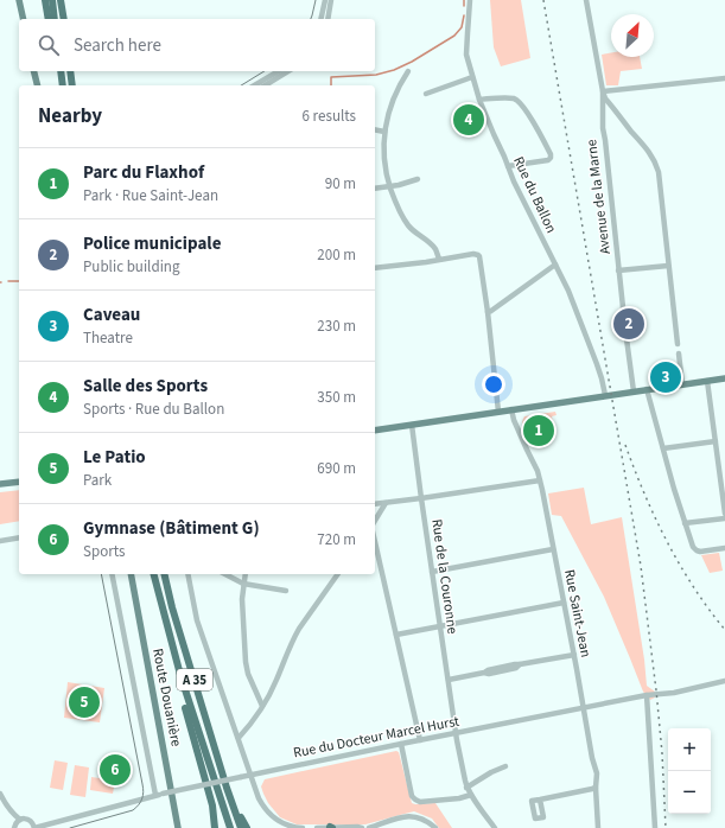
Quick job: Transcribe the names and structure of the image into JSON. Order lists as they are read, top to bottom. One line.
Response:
{"streets":{"highway":["A 35"],"main road":["Route Douanière"],"street":["Rue du Ballon","Avenue de la Marne","Rue de la Couronne","Rue Saint-Jean","Rue du Docteur Marcel Hurst"]},"crossings":[["Rue de la Couronne","Rue du Docteur Marcel Hurst"],["Rue Saint-Jean","Rue du Docteur Marcel Hurst"]],"north":"top right","page":{"search":"Search here","heading":["Nearby","6 results"],"pins":["4","2","3","1","5","6"],"list":[{"mark":"1","name":"Parc du Flaxhof","note":"Park · Rue Saint-Jean","value":"90 m"},{"mark":"2","name":"Police municipale","note":"Public building","value":"200 m"},{"mark":"3","name":"Caveau","note":"Theatre","value":"230 m"},{"mark":"4","name":"Salle des Sports","note":"Sports · Rue du Ballon","value":"350 m"},{"mark":"5","name":"Le Patio","note":"Park","value":"690 m"},{"mark":"6","name":"Gymnase (Bâtiment G)","note":"Sports","value":"720 m"}],"map_buttons":["+","−"]}}
